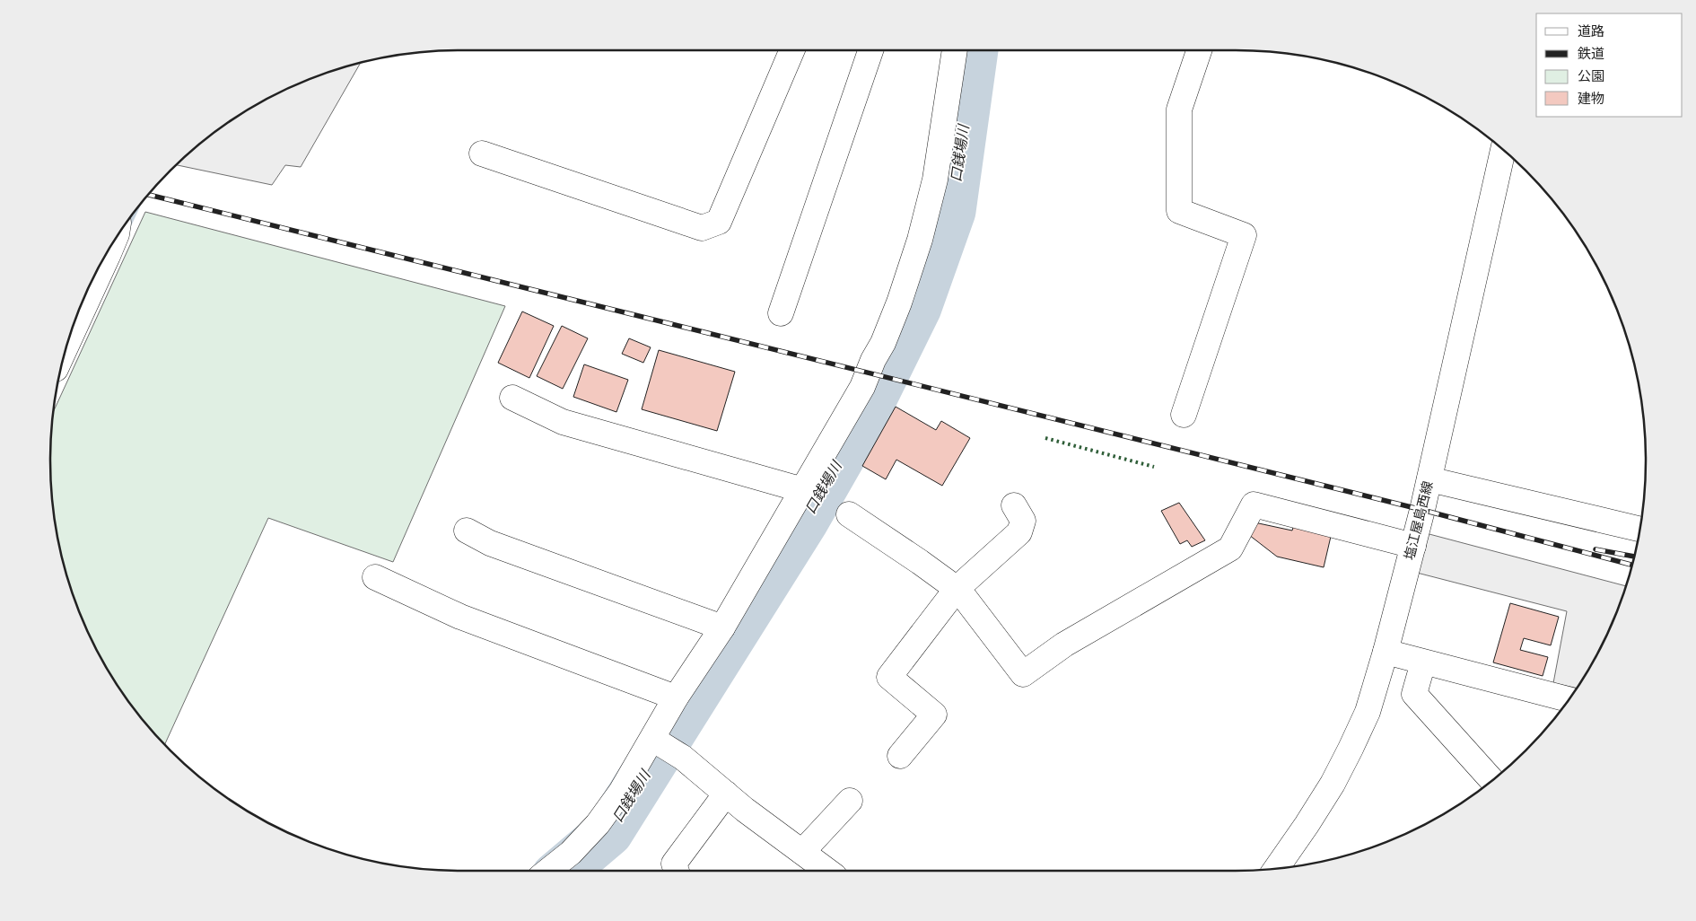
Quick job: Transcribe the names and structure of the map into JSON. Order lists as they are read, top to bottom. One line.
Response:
{"streets":{"street":["塩江屋島西線"]},"water":["口銭場川"],"legend":["道路","鉄道","公園","建物"]}
